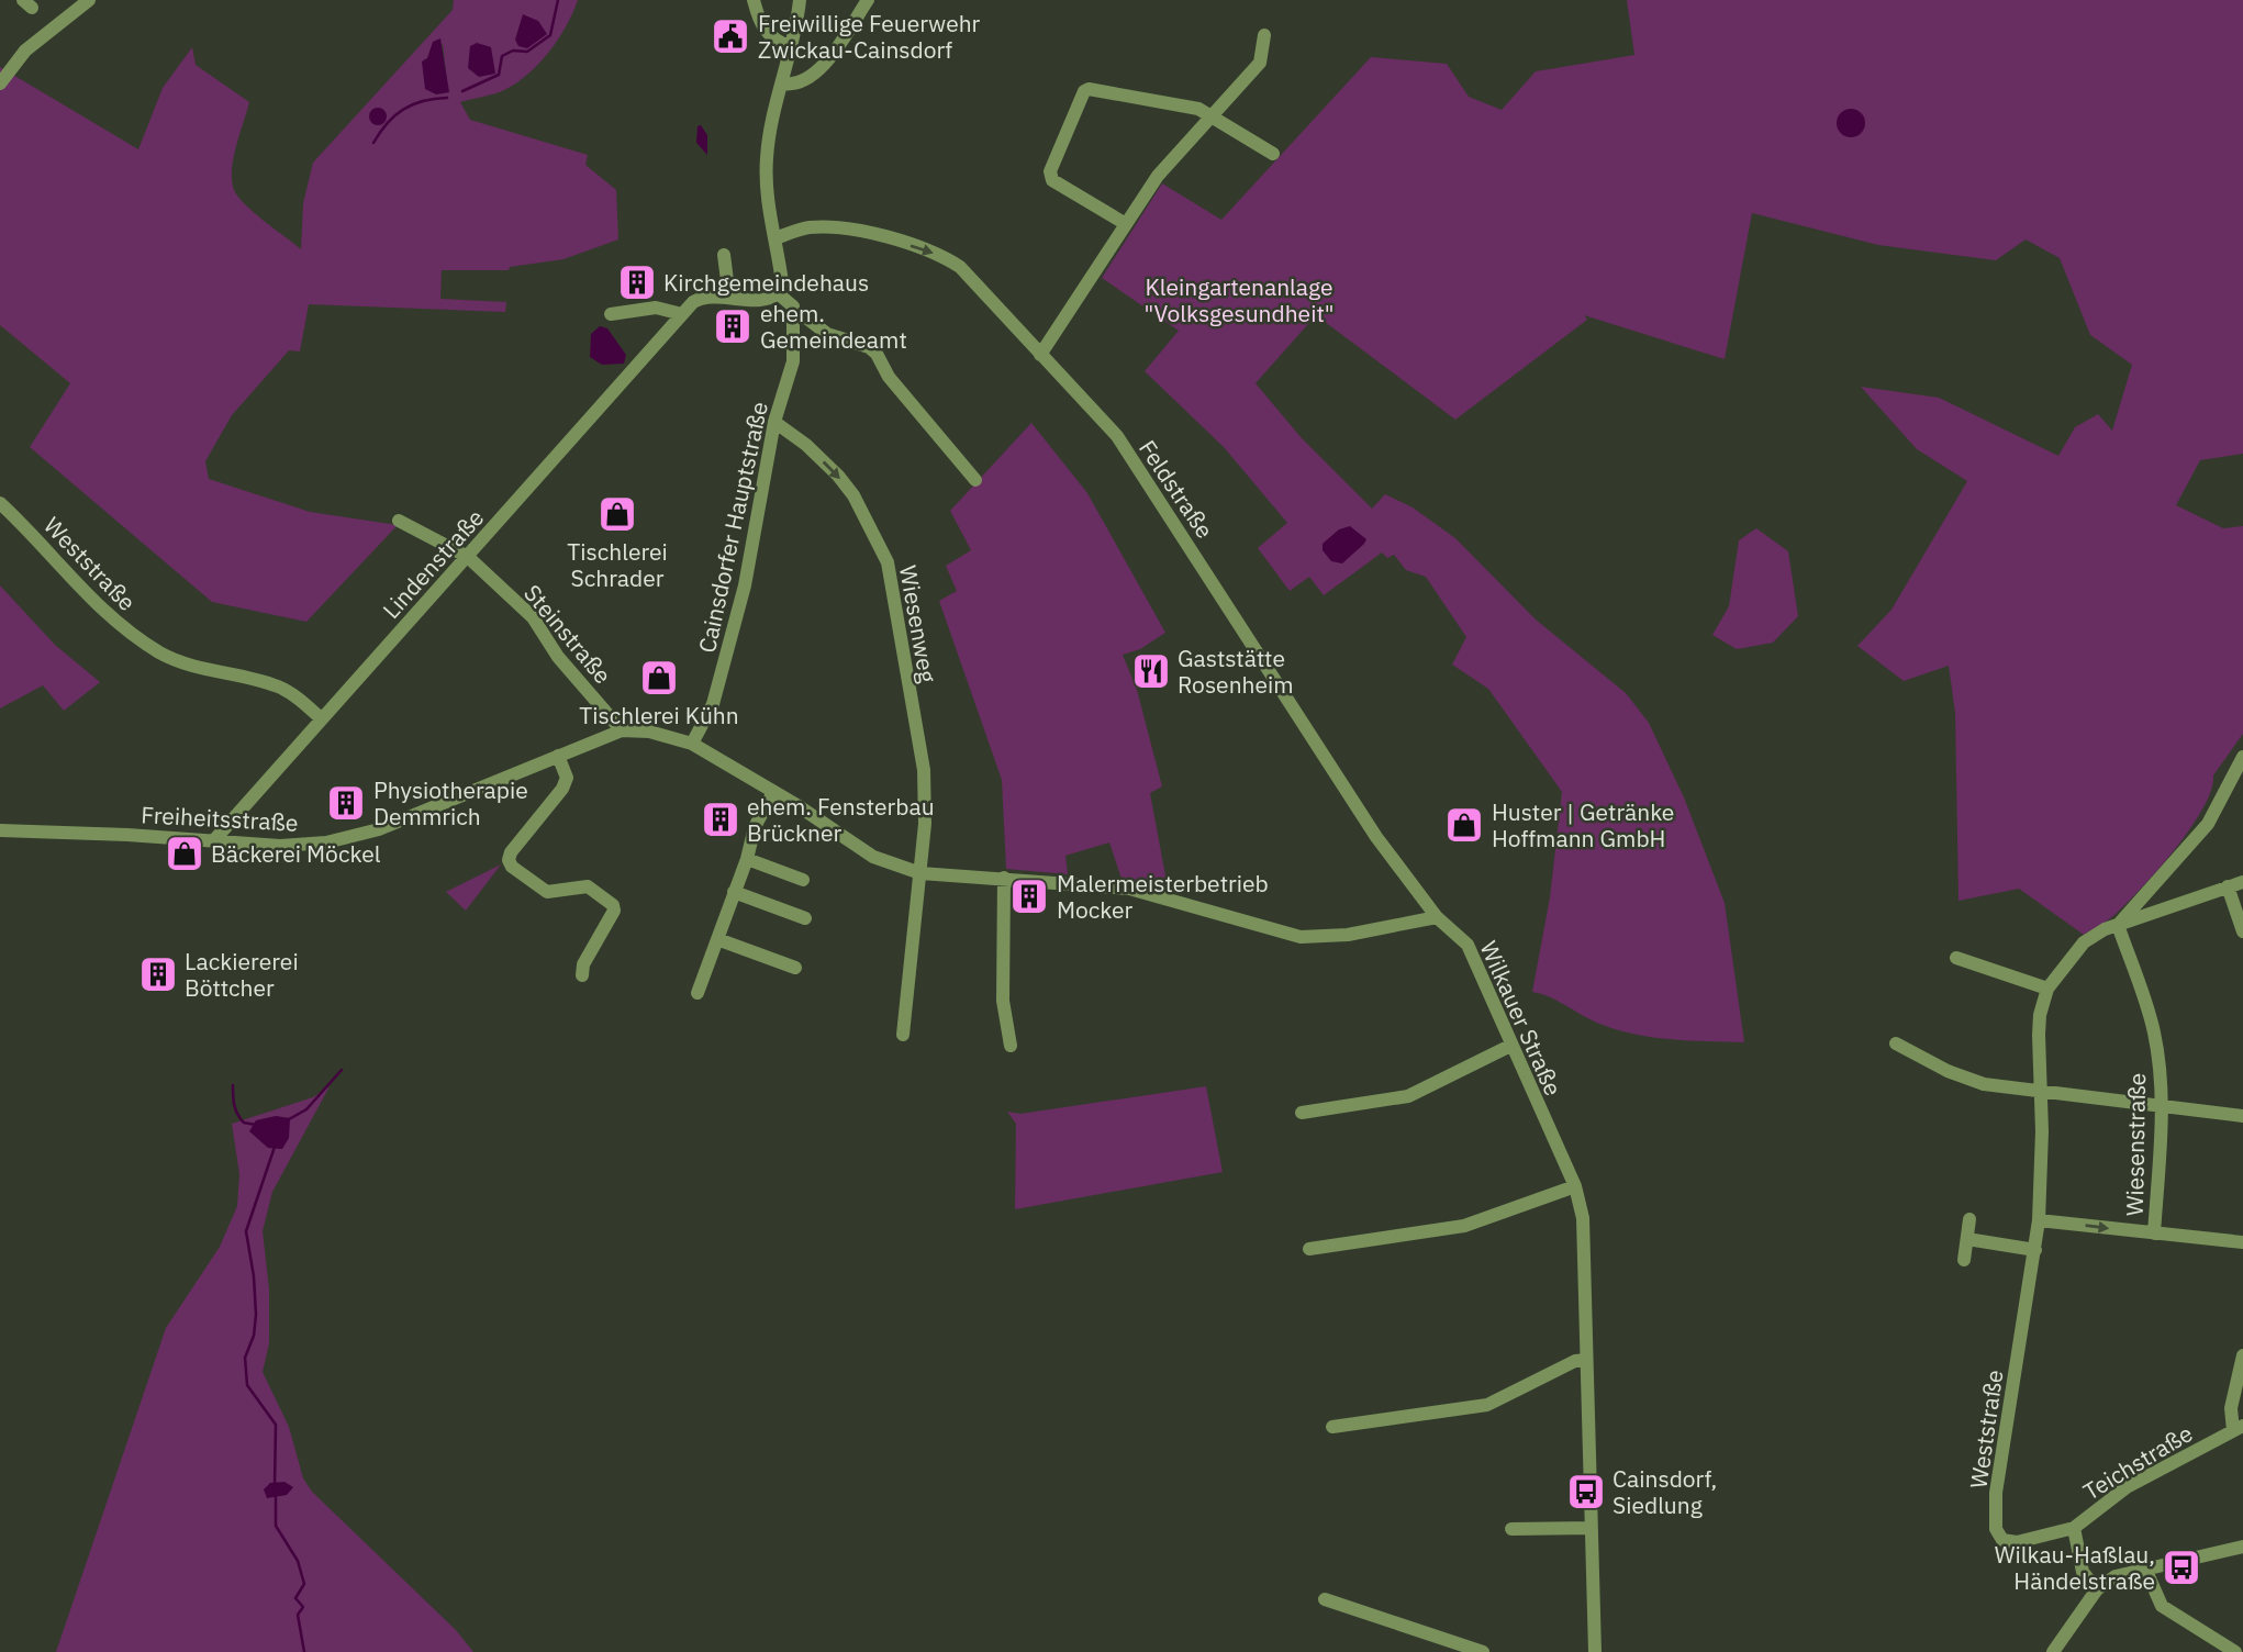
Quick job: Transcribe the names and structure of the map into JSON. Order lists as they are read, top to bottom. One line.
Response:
{"streets":{"street":["Feldstraße","Cainsdorfer Hauptstraße","Weststraße","Lindenstraße","Wiesenweg","Steinstraße","Freiheitsstraße","Wilkauer Straße","Wiesenstraße","Teichstraße"]},"crossings":[["Feldstraße","Wilkauer Straße"],["Cainsdorfer Hauptstraße","Wiesenweg"],["Cainsdorfer Hauptstraße","Freiheitsstraße"],["Weststraße","Lindenstraße"],["Weststraße","Wiesenstraße"],["Weststraße","Teichstraße"],["Lindenstraße","Steinstraße"],["Lindenstraße","Freiheitsstraße"],["Steinstraße","Freiheitsstraße"]],"one_way":["Wiesenweg"],"parks":["Kleingartenanlage \"Volksgesundheit\""],"places":{"public building":["Freiwillige Feuerwehr Zwickau-Cainsdorf"],"building":["Kirchgemeindehaus","ehem. Gemeindeamt","Physiotherapie Demmrich","ehem. Fensterbau Brückner","Malermeisterbetrieb Mocker","Lackiererei Böttcher"],"shop":["Tischlerei Schrader","Tischlerei Kühn","Huster | Getränke Hoffmann GmbH","Bäckerei Möckel"],"restaurant":["Gaststätte Rosenheim"],"bus stop":["Cainsdorf, Siedlung","Wilkau-Haßlau, Händelstraße"]}}
